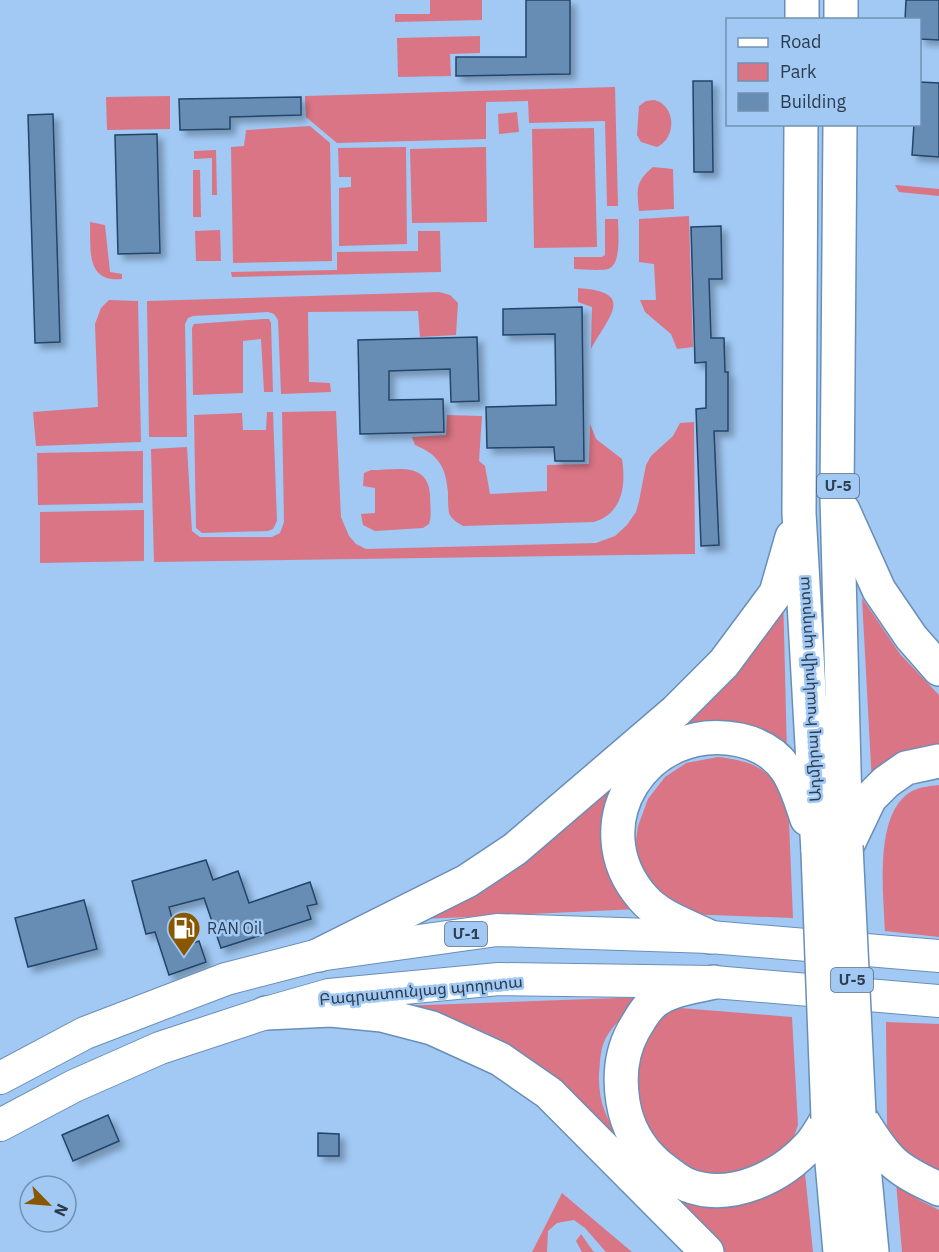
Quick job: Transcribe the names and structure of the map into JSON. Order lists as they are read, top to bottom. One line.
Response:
{"streets":{"highway":["Մ-5","Ադմիրալ Իսակովի պողոտա"],"main road":["Մ-1","Բագրատունյաց պողոտա"]},"places":{"fuel station":["RAN Oil"]},"legend":["Road","Park","Building"],"north":"bottom right"}
